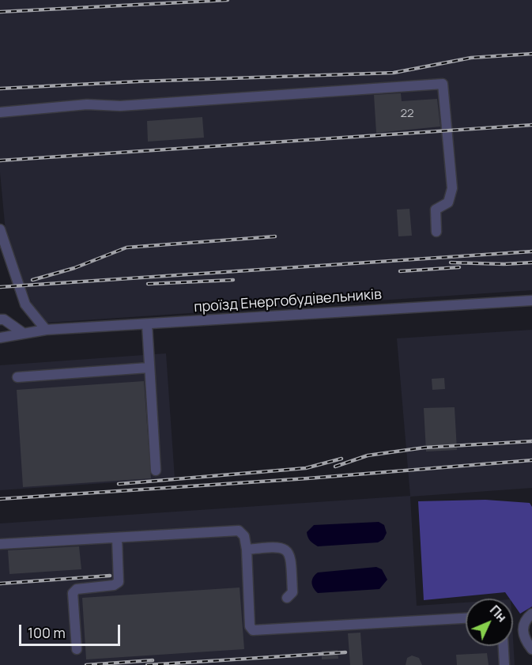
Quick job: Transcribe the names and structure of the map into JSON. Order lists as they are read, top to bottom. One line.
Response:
{"streets":{"street":["проїзд Енергобудівельників"]},"house_numbers":["22"],"scale_bar":"100 m","north":"top right"}
